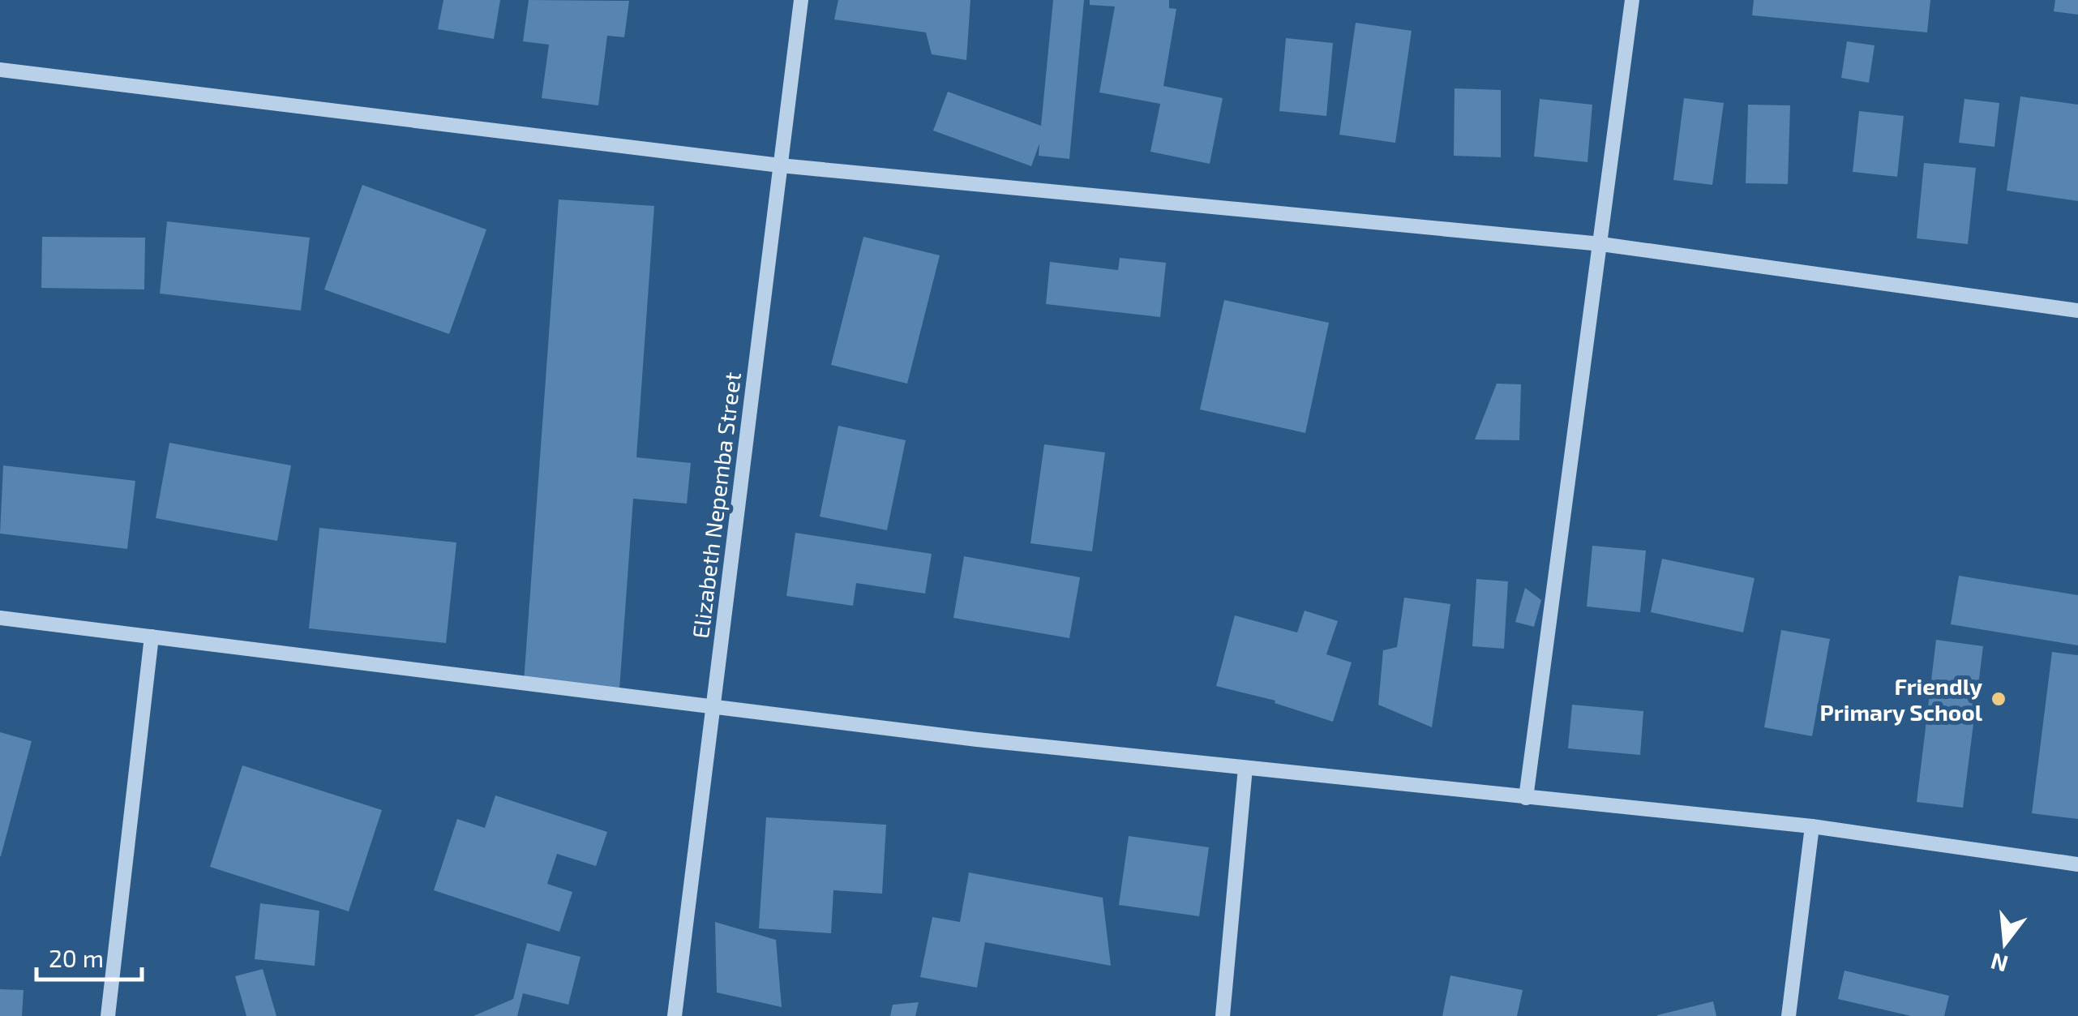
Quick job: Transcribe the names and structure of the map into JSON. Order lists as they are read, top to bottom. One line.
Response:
{"streets":{"street":["Elizabeth Nepemba Street"]},"places":["Friendly Primary School"],"scale_bar":"20 m","north":"bottom"}
